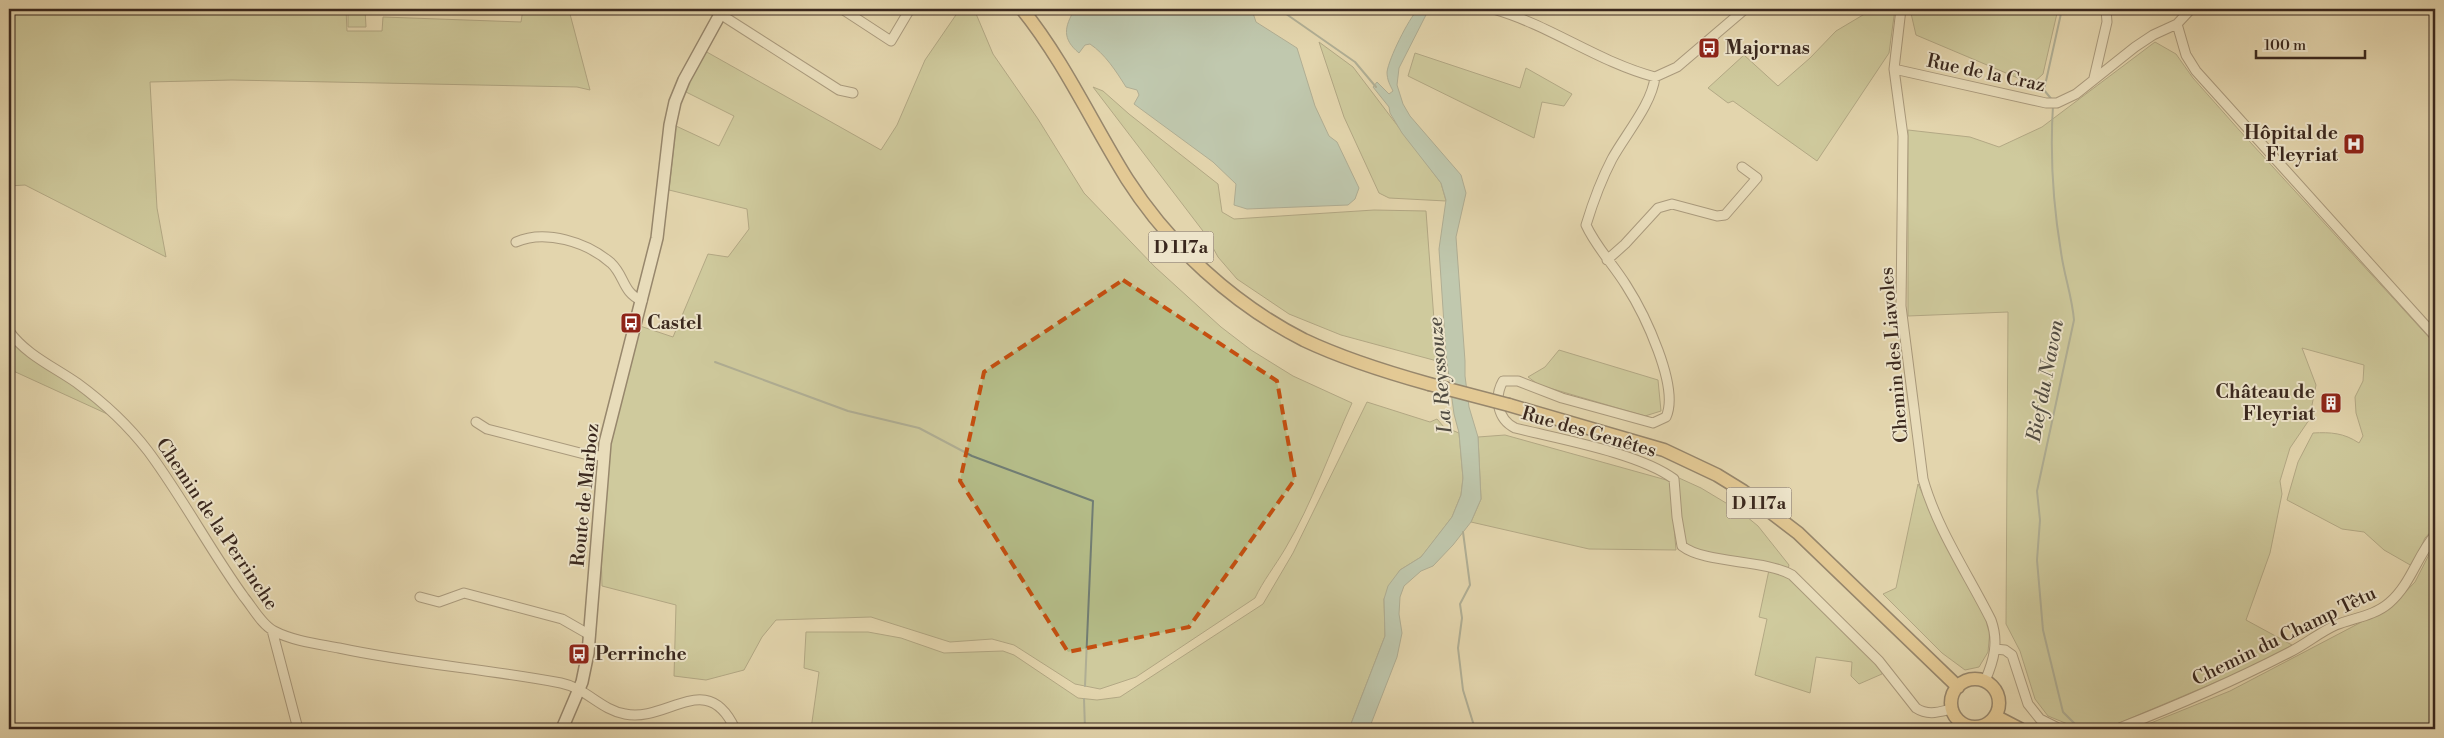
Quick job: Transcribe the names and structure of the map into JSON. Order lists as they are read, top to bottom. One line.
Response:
{"streets":{"main road":["D 117a","Route de Marboz"],"street":["Rue de la Craz","Chemin des Liavoles","Rue des Genêtes","Chemin de la Perrinche","Chemin du Champ Têtu"]},"crossings":[["Rue de la Craz","Chemin des Liavoles"],["D 117a","Chemin des Liavoles"],["D 117a","Rue des Genêtes"],["Chemin des Liavoles","Rue des Genêtes"],["Route de Marboz","Chemin de la Perrinche"]],"water":["La Reyssouze","Bief du Navon"],"places":{"bus stop":["Majornas","Castel","Perrinche"],"hospital":["Hôpital de Fleyriat"],"building":["Château de Fleyriat"]},"scale_bar":"100 m"}
